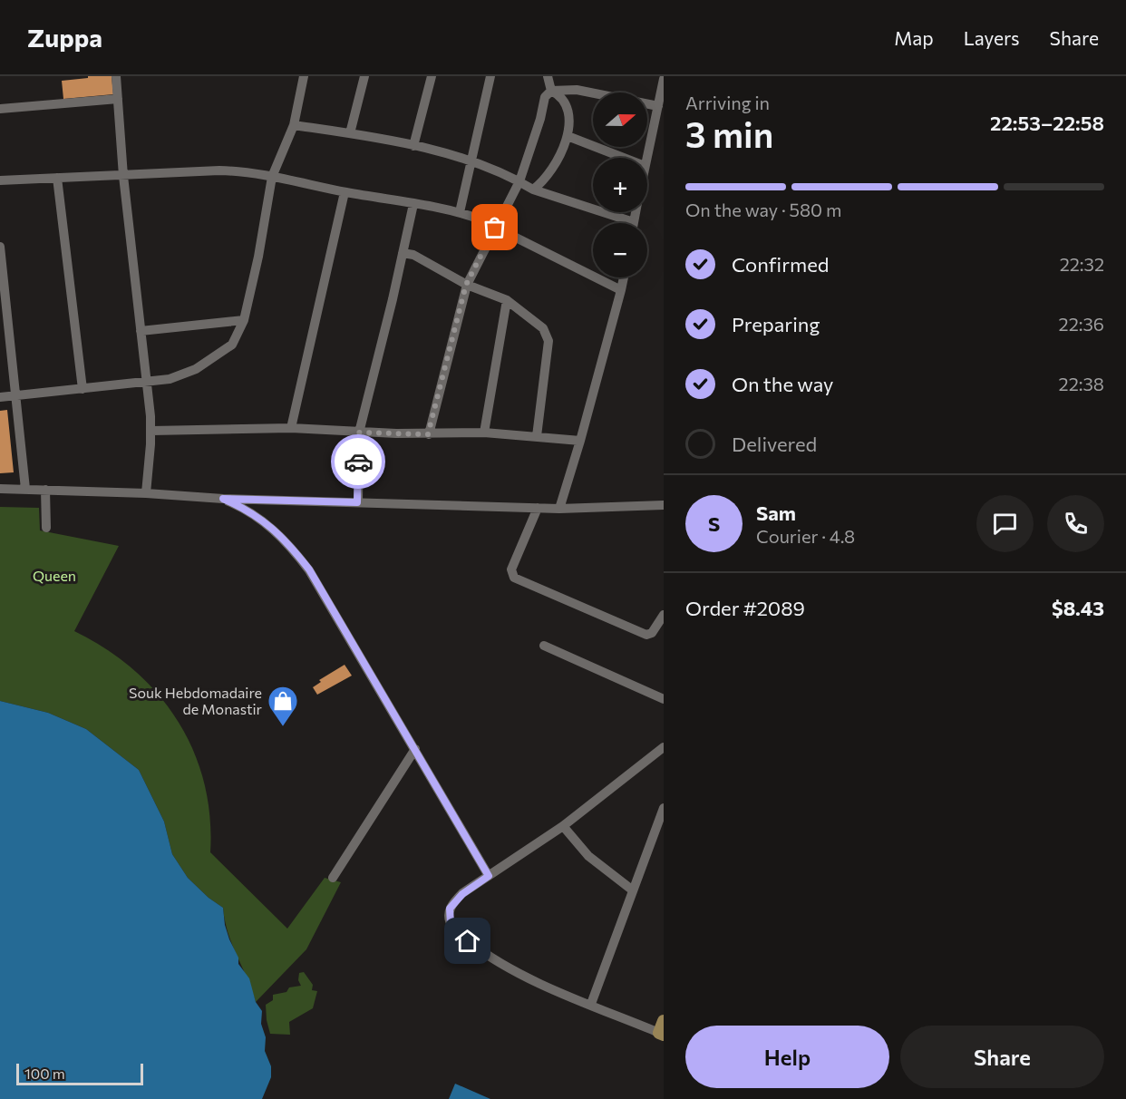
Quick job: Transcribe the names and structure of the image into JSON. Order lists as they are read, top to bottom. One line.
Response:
{"parks":["Queen"],"places":{"shop":["Souk Hebdomadaire de Monastir"]},"scale_bar":"100 m","north":"right","page":{"header":"Zuppa","nav":["Map","Layers","Share"],"heading":["3 min","Arriving in","22:53–22:58"],"panel":["Sam","Courier · 4.8","Order #2089","$8.43"],"map_buttons":["+","−"],"bar":"On the way · 580 m","list":[["Confirmed","22:32"],["Preparing","22:36"],["On the way","22:38"],"Delivered"],"round":"S","buttons":["Help","Share"],"scale":"100 m"}}
